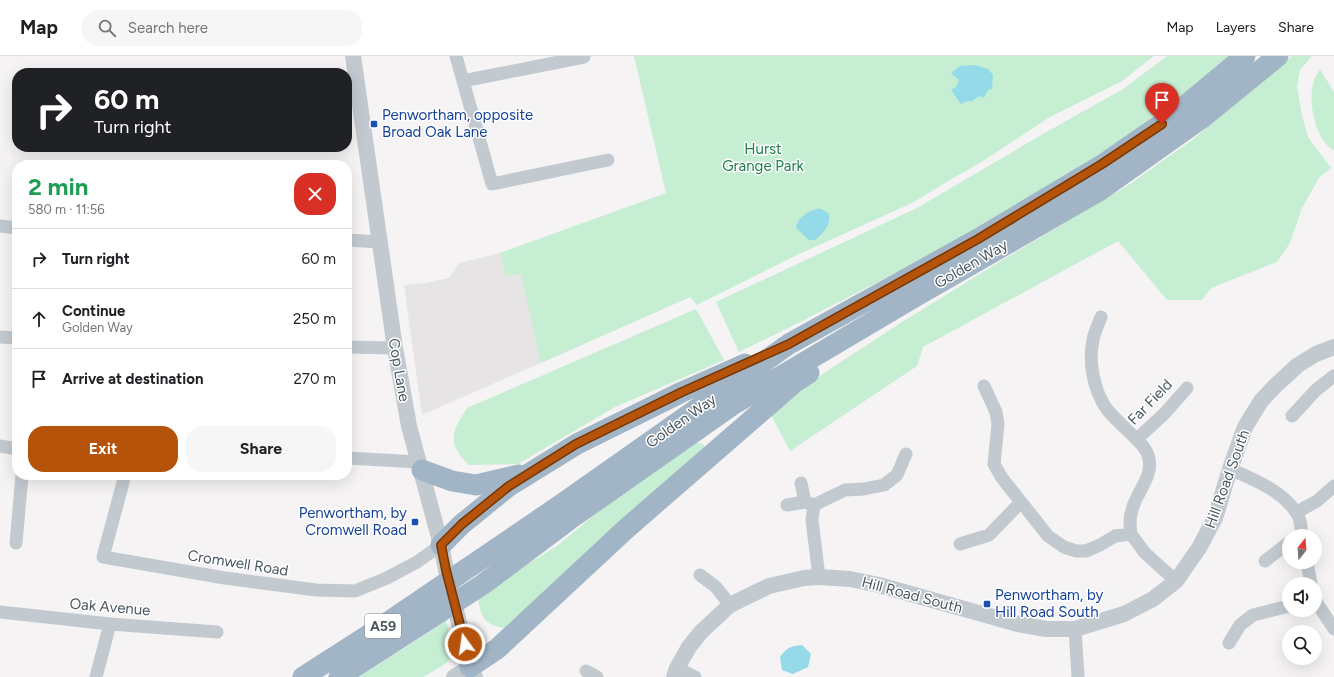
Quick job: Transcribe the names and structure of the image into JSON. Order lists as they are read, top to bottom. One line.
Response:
{"streets":{"highway":["Golden Way","A59"],"street":["Cop Lane","Far Field","Hill Road South","Cromwell Road","Oak Avenue"]},"crossings":[["Cop Lane","Cromwell Road"]],"parks":["Hurst Grange Park"],"places":{"transit":["Penwortham, opposite Broad Oak Lane","Penwortham, by Cromwell Road","Penwortham, by Hill Road South"]},"north":"top","page":{"header":"Map","search":"Search here","nav":["Map","Layers","Share"],"turn":["60 m","Turn right"],"heading":["2 min","580 m · 11:56"],"list":[{"name":"Turn right","value":"60 m"},{"name":"Continue","note":"Golden Way","value":"250 m"},{"name":"Arrive at destination","value":"270 m"}],"buttons":["Exit","Share"]}}
